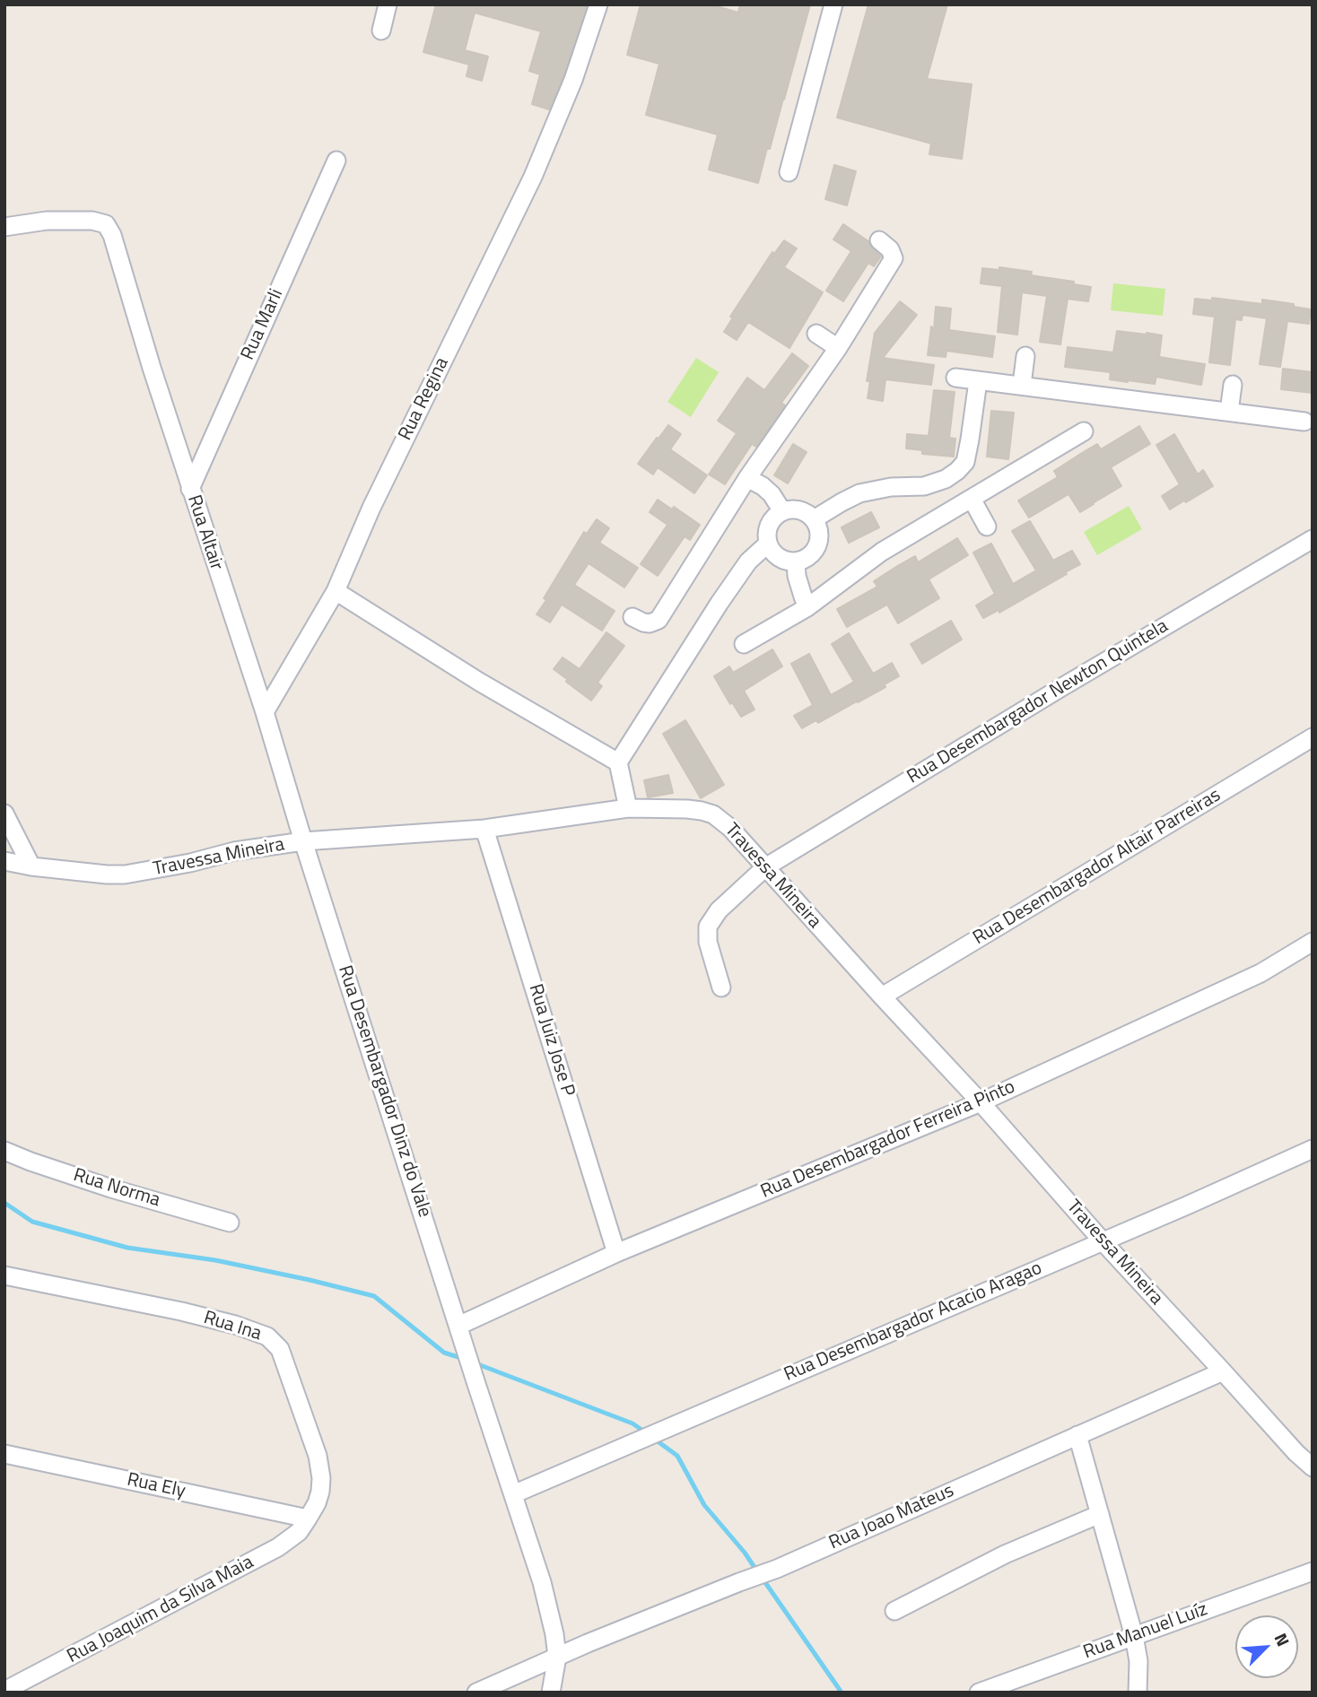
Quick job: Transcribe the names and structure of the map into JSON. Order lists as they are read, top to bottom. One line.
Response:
{"streets":{"street":["Rua Marli","Rua Regina","Rua Altair","Rua Desembargador Newton Quintela","Travessa Mineira","Rua Desembargador Altair Parreiras","Rua Juiz Jose P","Rua Desembargador Dinz do Vale","Rua Desembargador Ferreira Pinto","Rua Norma","Rua Desembargador Acacio Aragao","Rua Ina","Rua Ely","Rua Joao Mateus","Rua Joaquim da Silva Maia","Rua Manuel Luíz"]},"crossings":[["Rua Marli","Rua Altair"],["Rua Regina","Rua Altair"],["Rua Altair","Travessa Mineira"],["Rua Altair","Rua Desembargador Dinz do Vale"],["Rua Desembargador Newton Quintela","Travessa Mineira"],["Travessa Mineira","Rua Desembargador Altair Parreiras"],["Travessa Mineira","Rua Juiz Jose P"],["Travessa Mineira","Rua Desembargador Dinz do Vale"],["Travessa Mineira","Rua Desembargador Ferreira Pinto"],["Travessa Mineira","Rua Desembargador Acacio Aragao"],["Travessa Mineira","Rua Joao Mateus"],["Rua Juiz Jose P","Rua Desembargador Ferreira Pinto"],["Rua Desembargador Dinz do Vale","Rua Desembargador Ferreira Pinto"],["Rua Desembargador Dinz do Vale","Rua Desembargador Acacio Aragao"],["Rua Ina","Rua Ely"],["Rua Ina","Rua Joaquim da Silva Maia"],["Rua Ely","Rua Joaquim da Silva Maia"]],"north":"top right"}
